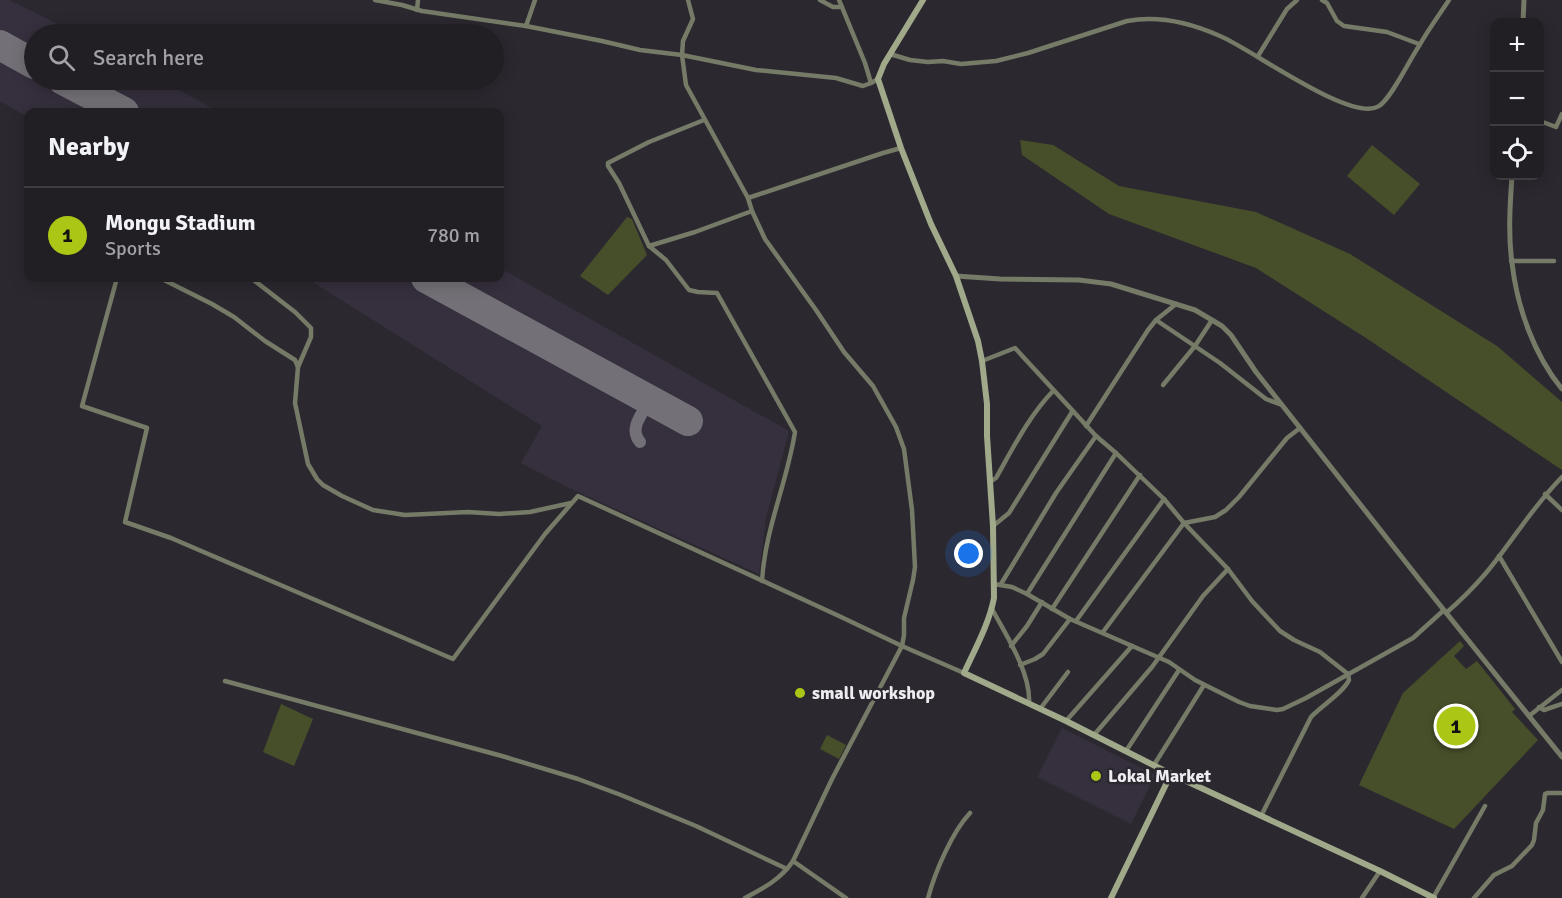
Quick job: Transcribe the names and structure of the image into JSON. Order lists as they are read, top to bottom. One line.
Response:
{"places":["small workshop","Lokal Market"],"page":{"map_buttons":["+","−"],"search":"Search here","heading":"Nearby","list":[{"mark":"1","name":"Mongu Stadium","note":"Sports","value":"780 m"}],"pins":"1"}}
